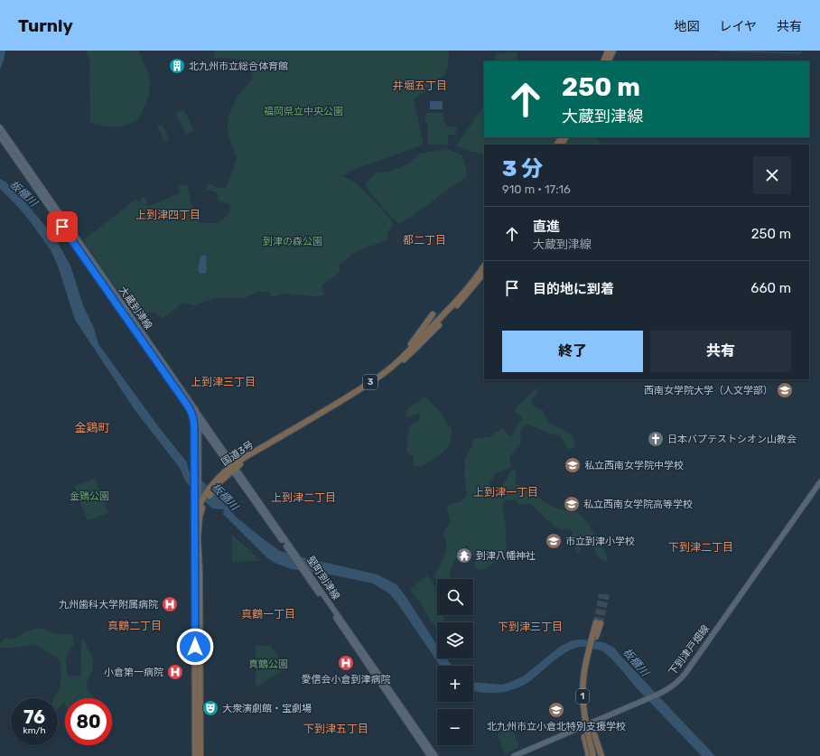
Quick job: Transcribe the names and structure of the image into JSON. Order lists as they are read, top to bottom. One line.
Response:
{"streets":{"highway":["3","国道3号","1"],"main road":["大蔵到津線","堅町到津線","下到津戸畑線"]},"crossings":[["大蔵到津線","国道3号"],["大蔵到津線","堅町到津線"],["国道3号","堅町到津線"]],"districts":["井堀五丁目","上到津四丁目","都二丁目","上到津三丁目","金鶏町","上到津一丁目","上到津二丁目","下到津二丁目","真鶴一丁目","真鶴二丁目","下到津三丁目","下到津五丁目"],"water":["板櫃川"],"parks":["福岡県立中央公園","到津の森公園","金鶏公園","真鶴公園"],"places":{"building":["北九州市立総合体育館"],"school or university":["西南女学院大学（人文学部）","私立西南女学院中学校","私立西南女学院高等学校","市立到津小学校","北九州市立小倉北特別支援学校"],"church":["日本バプテストシオン山教会"],"temple":["到津八幡神社"],"hospital":["九州歯科大学附属病院","愛信会小倉到津病院","小倉第一病院"],"theatre":["大衆演劇館・宝劇場"]},"page":{"header":"Turnly","nav":["地図","レイヤ","共有"],"turn":["250 m","大蔵到津線"],"heading":["3 分","910 m · 17:16"],"list":[{"name":"直進","note":"大蔵到津線","value":"250 m"},{"name":"目的地に到着","value":"660 m"}],"buttons":["終了","共有"],"map_buttons":["+","−"],"speed":"76 km/h","limit":"80"}}
